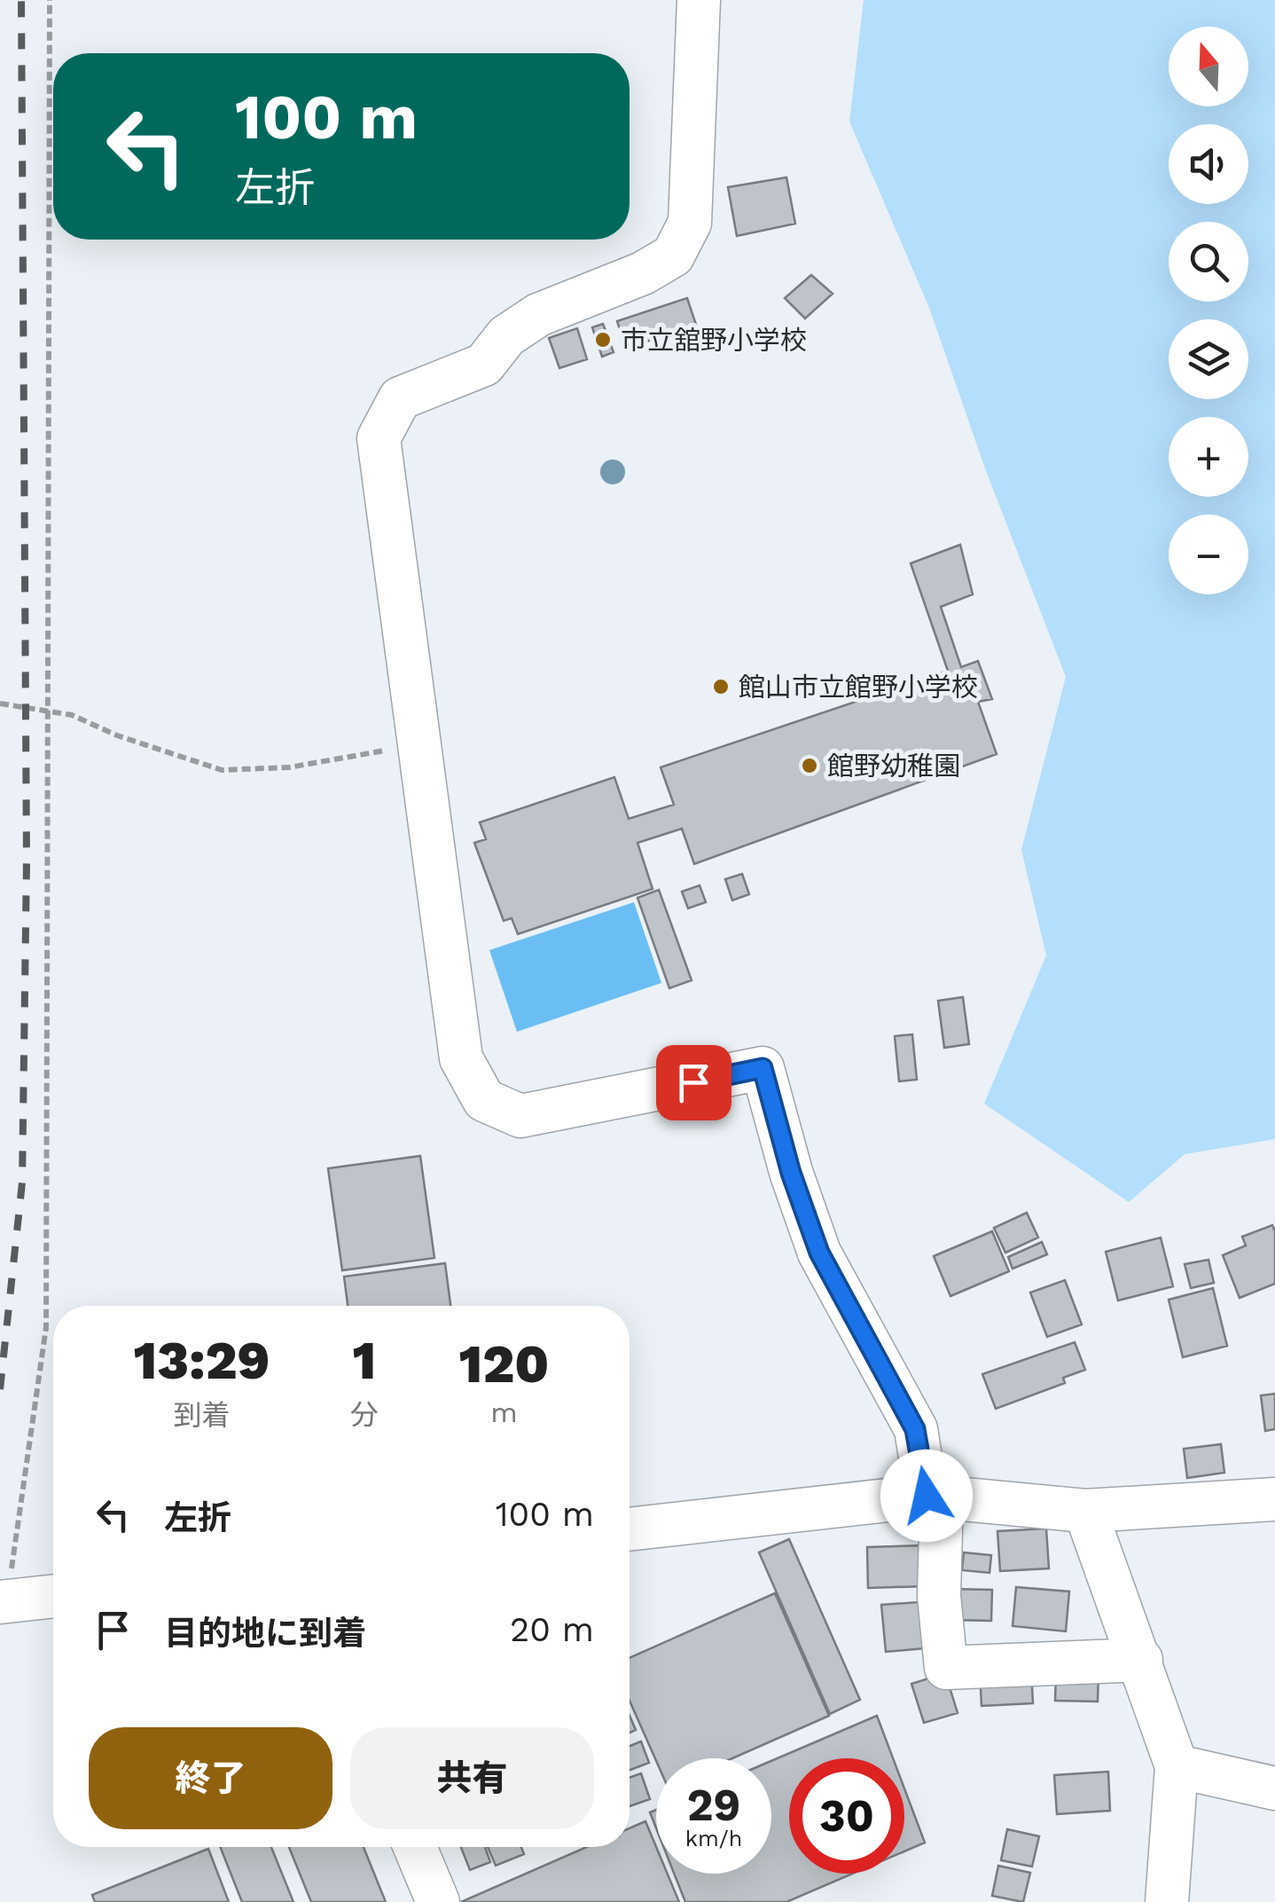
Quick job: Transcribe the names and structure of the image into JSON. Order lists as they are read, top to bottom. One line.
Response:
{"places":["市立舘野小学校","館山市立館野小学校","館野幼稚園"],"north":"top","page":{"map_buttons":["+","−"],"turn":["100 m","左折"],"eta":["13:29","到着","1","分","120","m"],"list":[{"name":"左折","value":"100 m"},{"name":"目的地に到着","value":"20 m"}],"buttons":["終了","共有"],"speed":"29 km/h","limit":"30"}}
